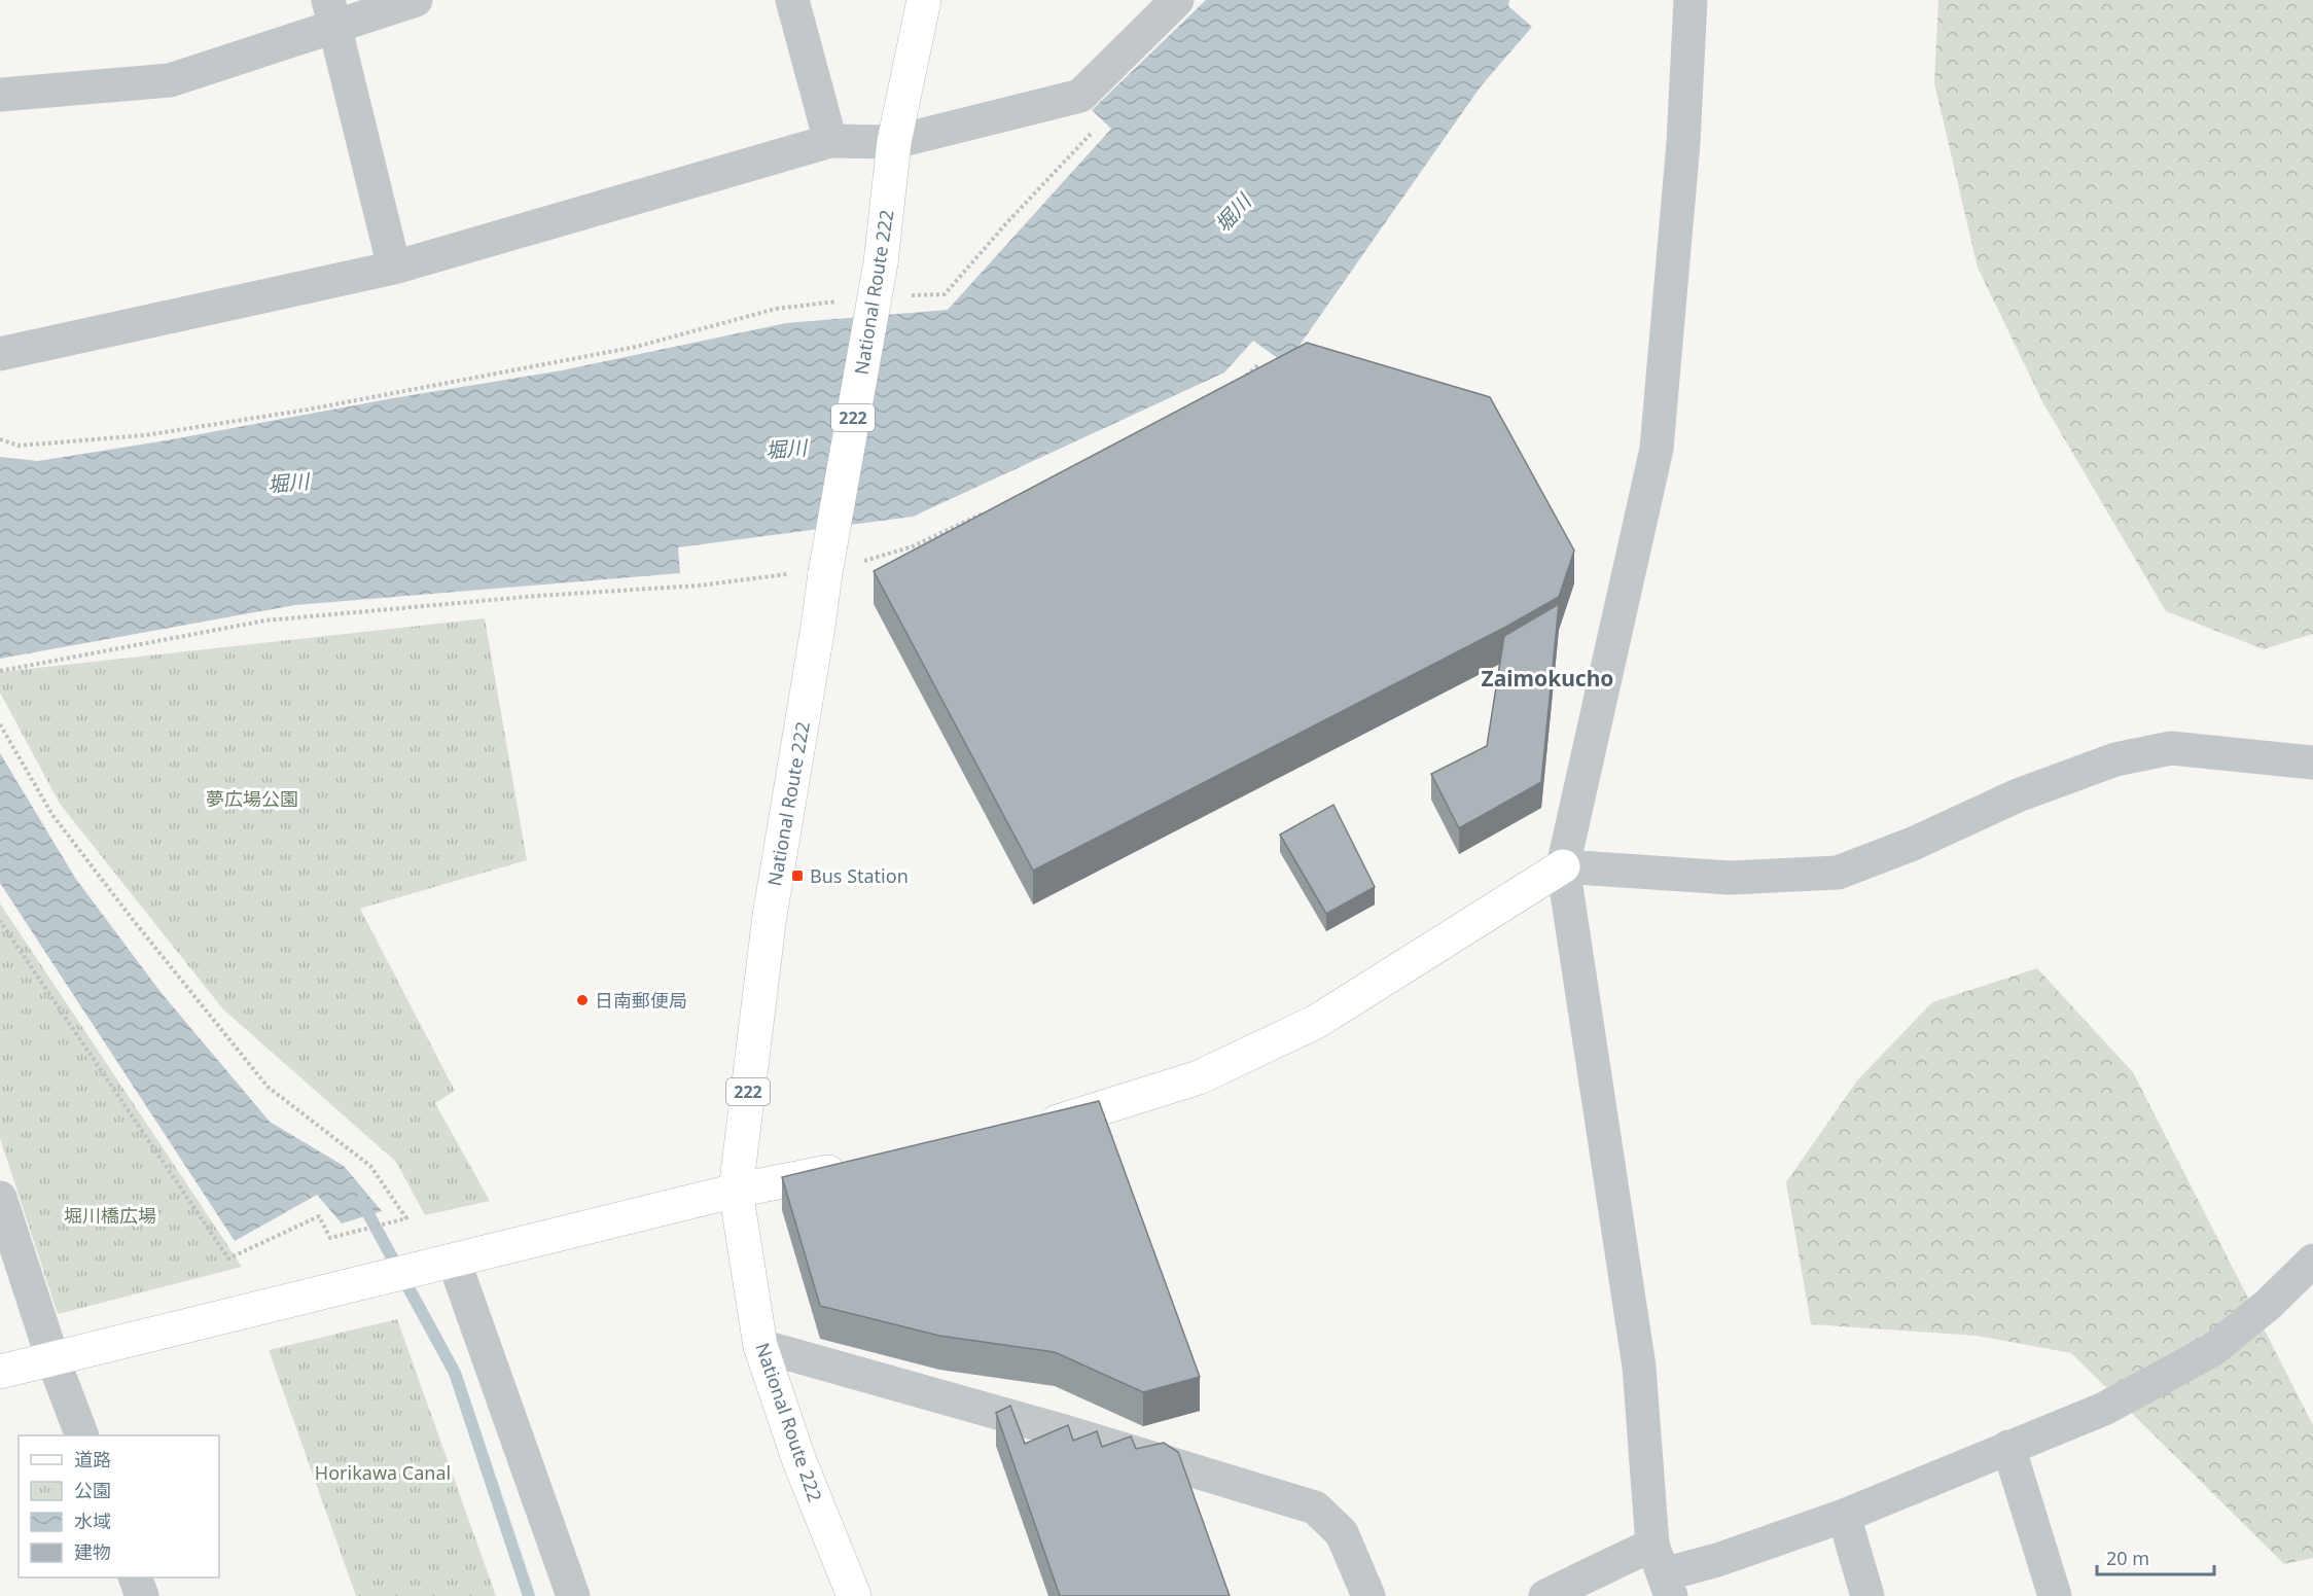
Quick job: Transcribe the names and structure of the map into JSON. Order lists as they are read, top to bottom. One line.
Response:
{"streets":{"main road":["National Route 222","222"]},"districts":["Zaimokucho"],"water":["堀川"],"parks":["夢広場公園","堀川橋広場","Horikawa Canal"],"places":{"transit":["Bus Station"],"other":["日南郵便局"]},"legend":["道路","公園","水域","建物"],"scale_bar":"20 m"}
